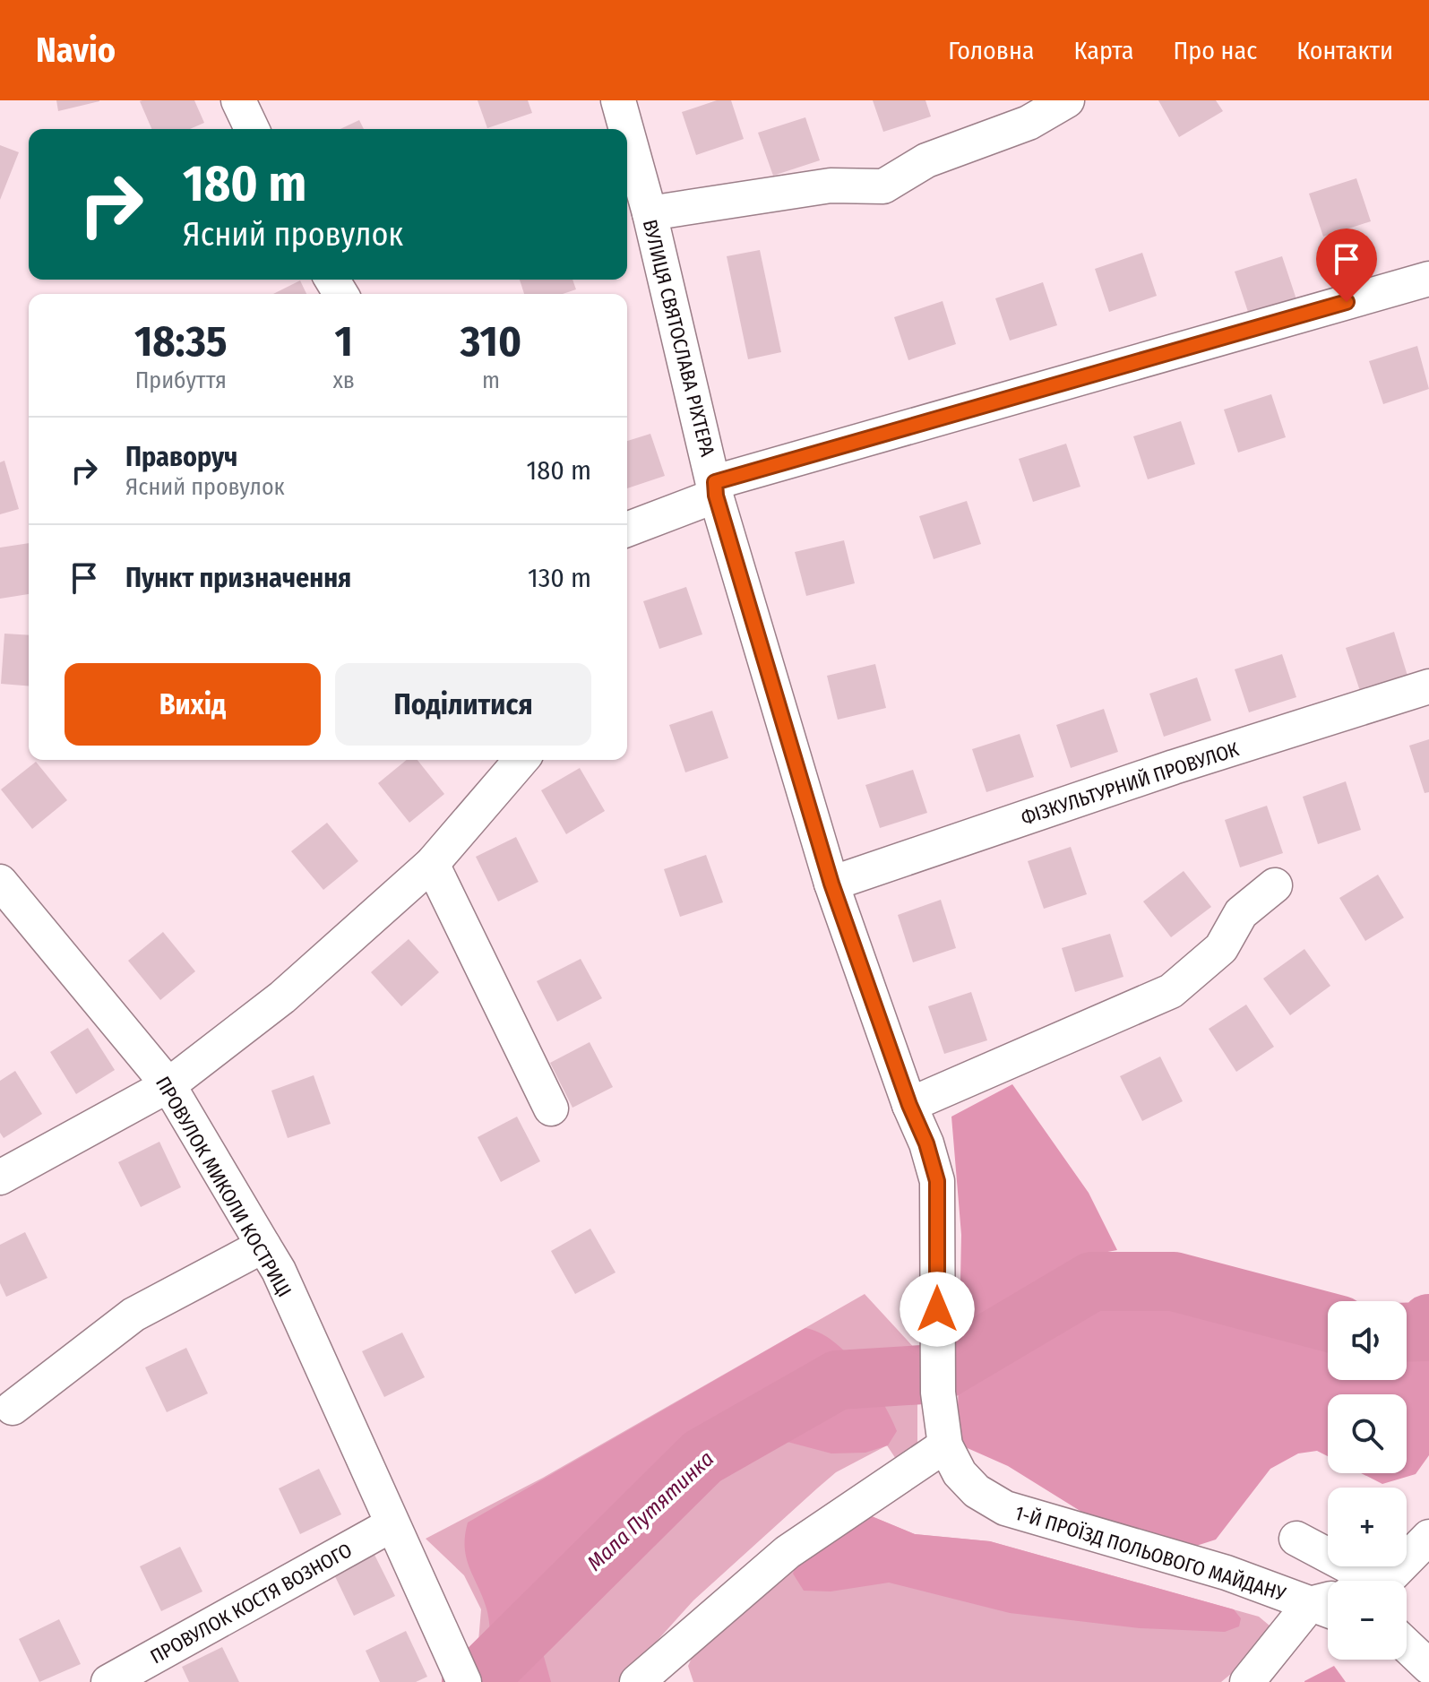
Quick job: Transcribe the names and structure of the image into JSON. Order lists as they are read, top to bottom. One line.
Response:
{"streets":{"street":["ВУЛИЦЯ СВЯТОСЛАВА РІХТЕРА","ФІЗКУЛЬТУРНИЙ ПРОВУЛОК","ПРОВУЛОК МИКОЛИ КОСТРИЦІ","1-Й ПРОЇЗД ПОЛЬОВОГО МАЙДАНУ","ПРОВУЛОК КОСТЯ ВОЗНОГО"]},"crossings":[["ВУЛИЦЯ СВЯТОСЛАВА РІХТЕРА","ФІЗКУЛЬТУРНИЙ ПРОВУЛОК"],["ВУЛИЦЯ СВЯТОСЛАВА РІХТЕРА","1-Й ПРОЇЗД ПОЛЬОВОГО МАЙДАНУ"],["ПРОВУЛОК МИКОЛИ КОСТРИЦІ","ПРОВУЛОК КОСТЯ ВОЗНОГО"]],"water":["Мала Путятинка"],"page":{"header":"Navio","nav":["Головна","Карта","Про нас","Контакти"],"turn":["180 m","Ясний провулок"],"eta":["18:35","Прибуття","1","хв","310","m"],"list":[{"name":"Праворуч","note":"Ясний провулок","value":"180 m"},{"name":"Пункт призначення","value":"130 m"}],"buttons":["Вихід","Поділитися"],"map_buttons":["+","−"]}}
